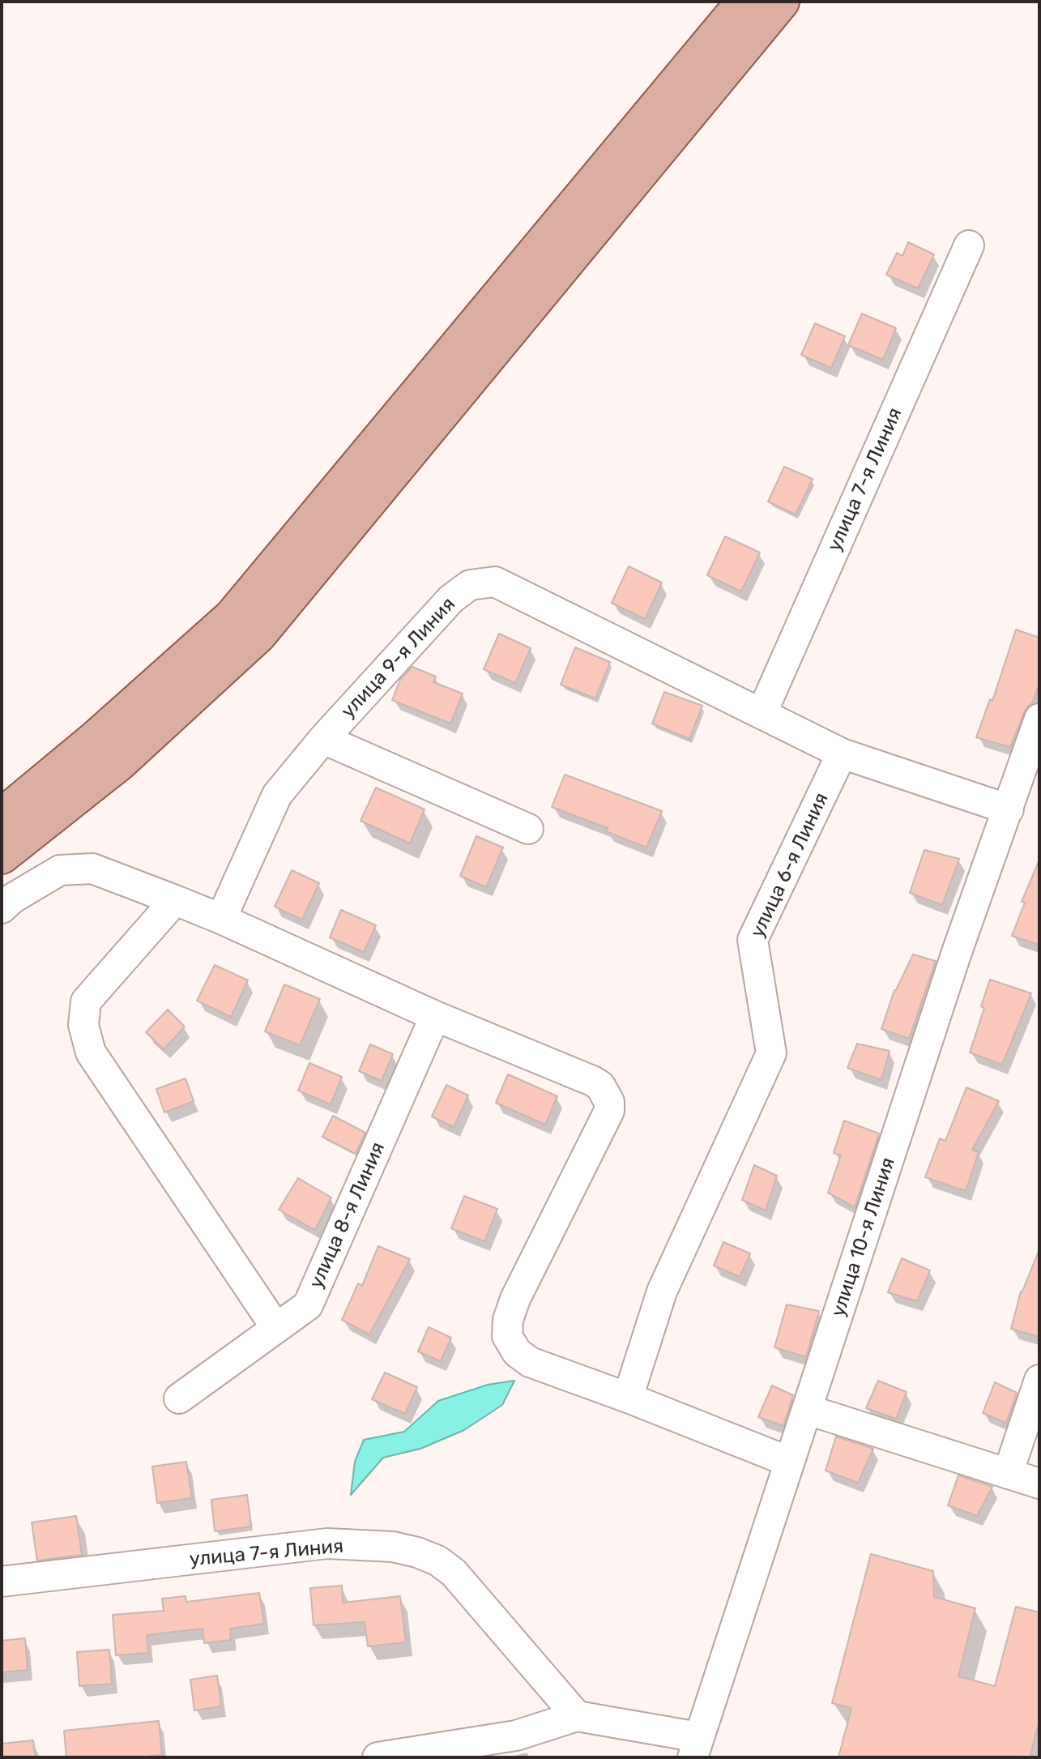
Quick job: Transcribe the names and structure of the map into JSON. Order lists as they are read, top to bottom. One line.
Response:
{"streets":{"street":["улица 7-я Линия","улица 9-я Линия","улица 6-я Линия","улица 8-я Линия","улица 10-я Линия"]},"crossings":[["улица 7-я Линия","улица 9-я Линия"],["улица 9-я Линия","улица 6-я Линия"]]}
